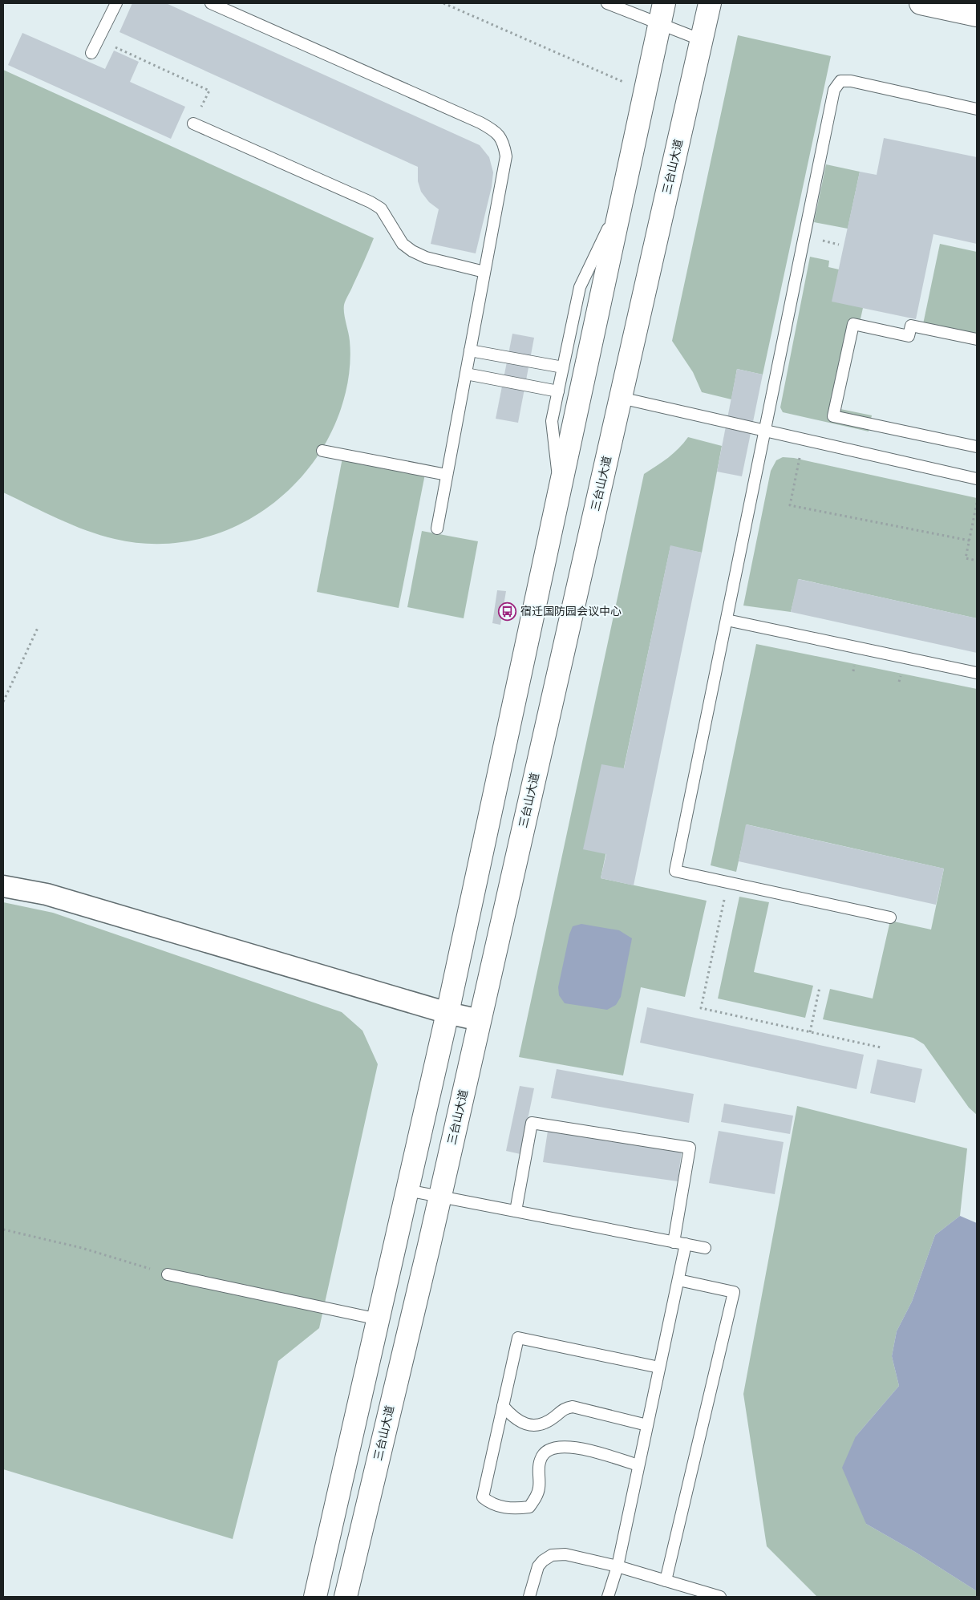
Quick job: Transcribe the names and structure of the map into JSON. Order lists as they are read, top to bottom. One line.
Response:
{"streets":{"main road":["三台山大道"]},"places":{"bus stop":["宿迁国防园会议中心"]}}
